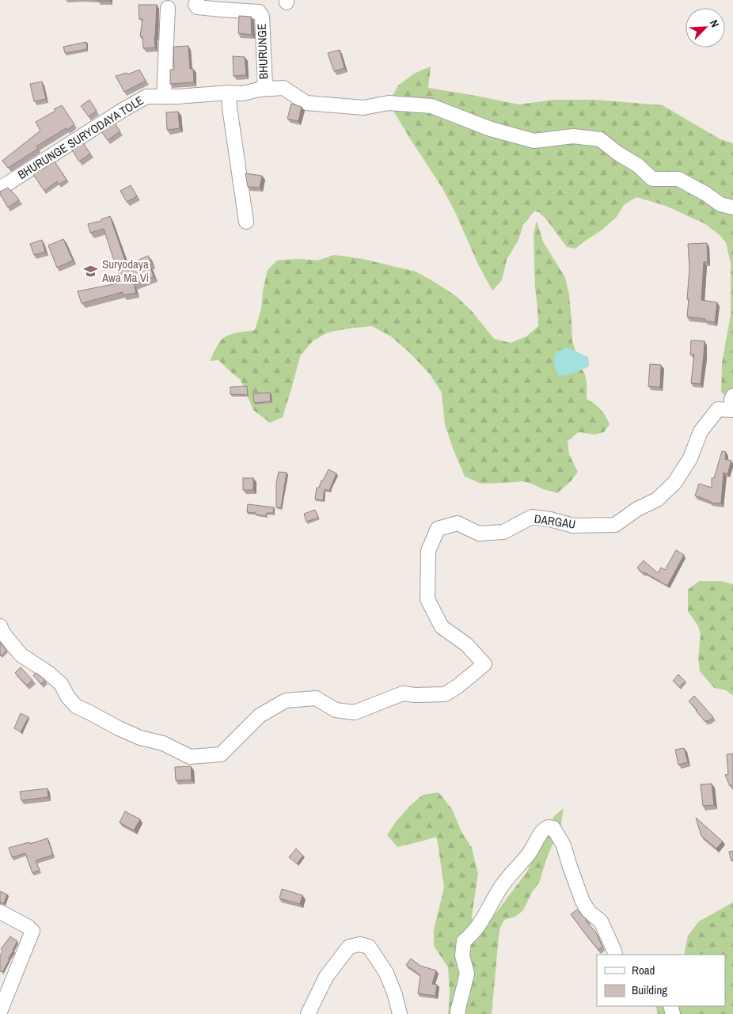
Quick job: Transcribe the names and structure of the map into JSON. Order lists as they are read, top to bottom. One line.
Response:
{"streets":{"street":["BHURUNGE","BHURUNGE SURYODAYA TOLE","DARGAU"]},"crossings":[["BHURUNGE","BHURUNGE SURYODAYA TOLE"]],"places":{"school or university":["Suryodaya Awa Ma Vi"]},"legend":["Road","Building"],"north":"top right"}
